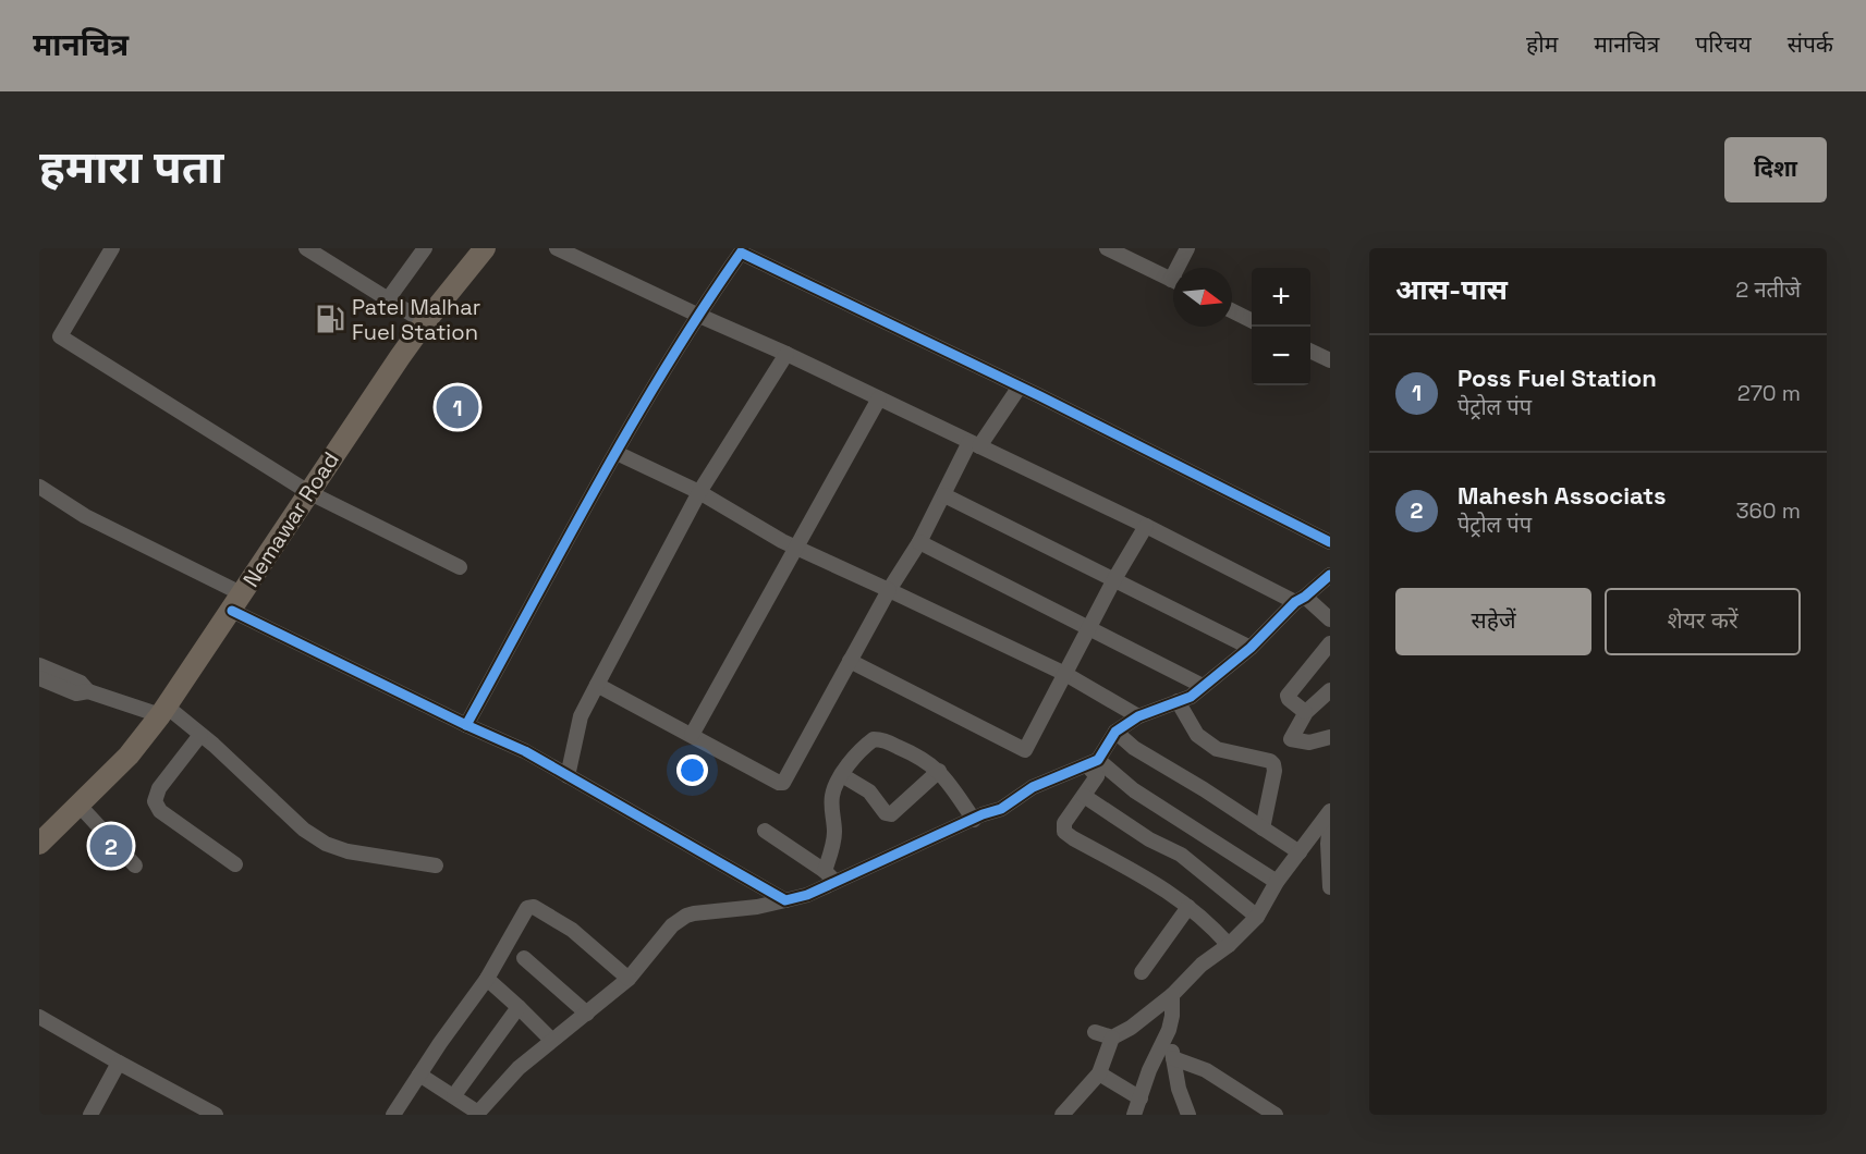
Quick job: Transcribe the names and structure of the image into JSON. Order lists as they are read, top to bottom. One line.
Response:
{"streets":{"highway":["Nemawar Road"]},"places":{"fuel station":["Patel Malhar Fuel Station"]},"north":"right","page":{"header":"मानचित्र","nav":["होम","मानचित्र","परिचय","संपर्क"],"buttons":["दिशा",["सहेजें","शेयर करें"]],"title":"हमारा पता","heading":["आस-पास","2 नतीजे"],"map_buttons":["+","−"],"list":[{"mark":"1","name":"Poss Fuel Station","note":"पेट्रोल पंप","value":"270 m"},{"mark":"2","name":"Mahesh Associats","note":"पेट्रोल पंप","value":"360 m"}],"pins":["1","2"]}}
